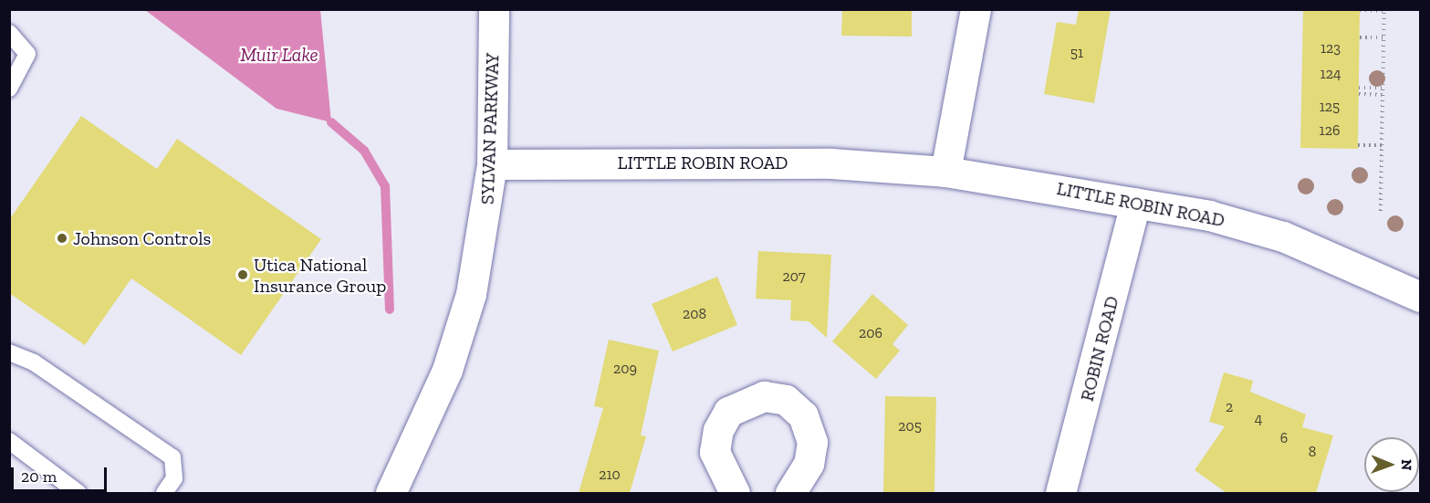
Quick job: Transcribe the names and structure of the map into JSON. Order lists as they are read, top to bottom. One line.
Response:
{"streets":{"street":["SYLVAN PARKWAY","LITTLE ROBIN ROAD","ROBIN ROAD"]},"crossings":[["SYLVAN PARKWAY","LITTLE ROBIN ROAD"],["LITTLE ROBIN ROAD","ROBIN ROAD"]],"water":["Muir Lake"],"places":["Johnson Controls","Utica National Insurance Group"],"house_numbers":["123","51","124","125","126","207","208","206","209","2","4","205","6","8","210"],"scale_bar":"20 m","north":"right"}
